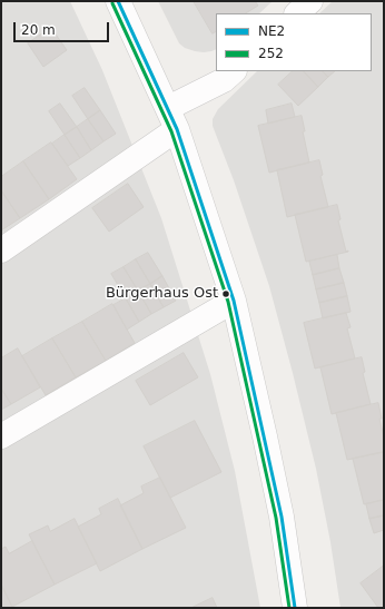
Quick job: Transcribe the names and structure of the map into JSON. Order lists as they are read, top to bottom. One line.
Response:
{"places":["Bürgerhaus Ost"],"lines":["transit line NE2","transit line 252"],"legend":["NE2","252"],"scale_bar":"20 m"}
